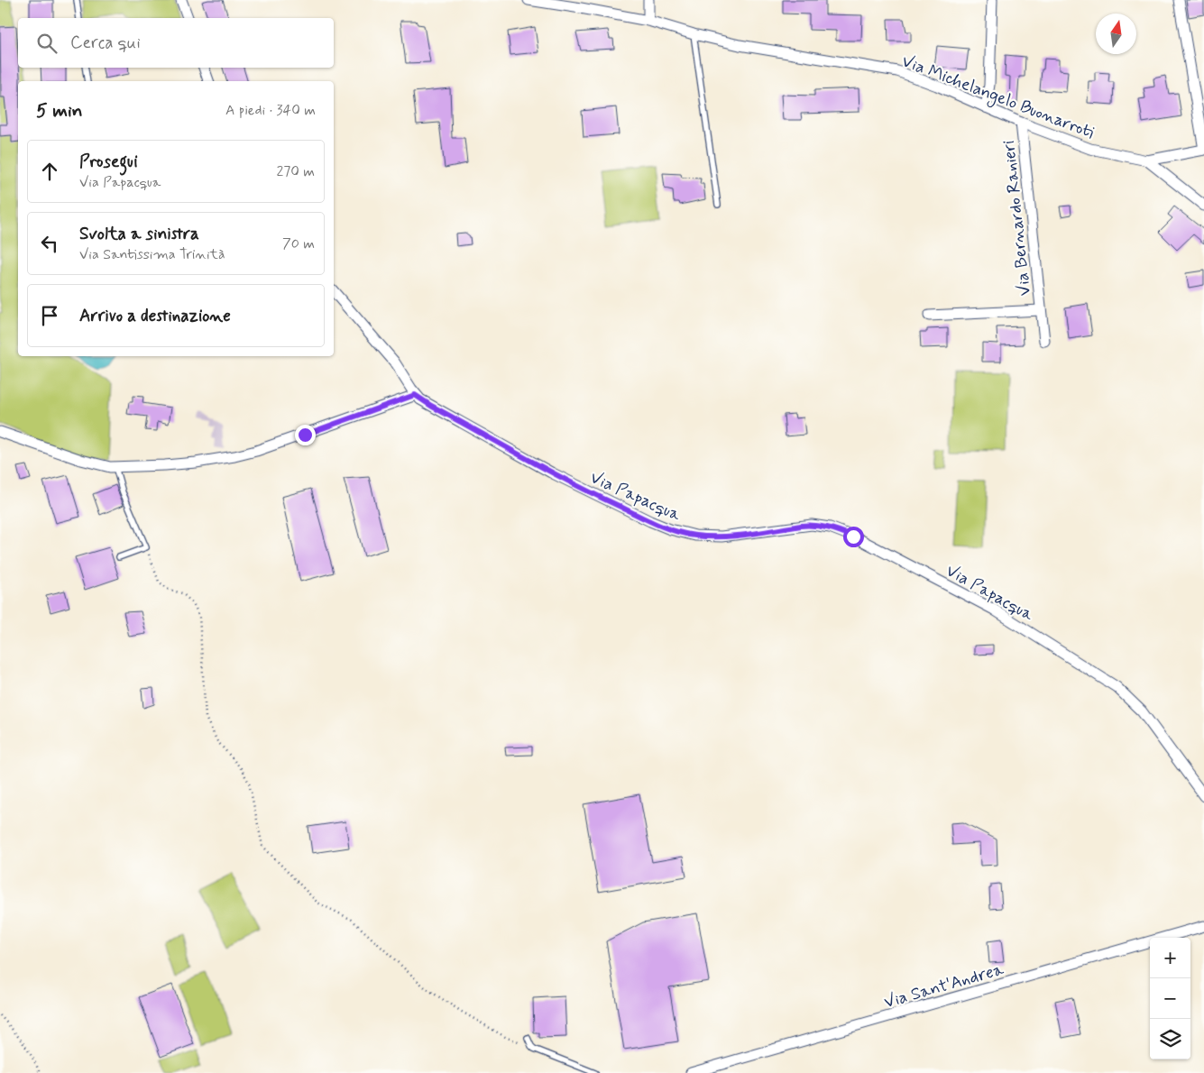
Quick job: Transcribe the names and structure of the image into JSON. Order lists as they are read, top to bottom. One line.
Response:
{"streets":{"street":["Via Michelangelo Buonarroti","Via Bernardo Ranieri","Via Papacqua","Via Sant'Andrea"]},"crossings":[["Via Michelangelo Buonarroti","Via Bernardo Ranieri"]],"north":"top","page":{"search":"Cerca qui","heading":["5 min","A piedi · 340 m"],"list":[["Prosegui","Via Papacqua","270 m"],["Svolta a sinistra","Via Santissima Trinità","70 m"],"Arrivo a destinazione"],"map_buttons":["+","−"]}}
